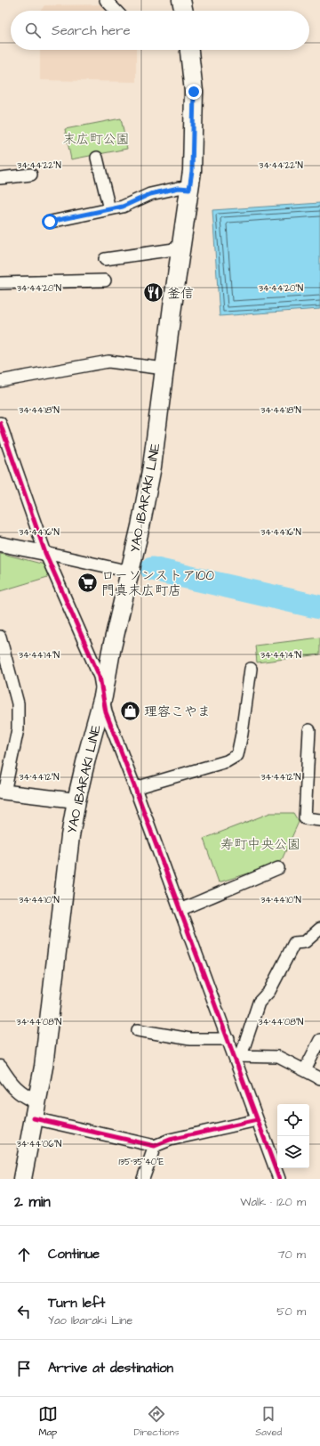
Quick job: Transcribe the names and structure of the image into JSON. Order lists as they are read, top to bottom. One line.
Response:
{"streets":{"main road":["YAO IBARAKI LINE"]},"parks":["末広町公園","寿町中央公園"],"places":{"restaurant":["釜信"],"supermarket":["ローソンストア100 門真末広町店"],"shop":["理容こやま"]},"page":{"search":"Search here","heading":["2 min","Walk · 120 m"],"list":[["Continue","70 m"],["Turn left","Yao Ibaraki Line","50 m"],"Arrive at destination"],"nav":["Map","Directions","Saved"]},"coordinates":["34°44'22\"N","34°44'20\"N","34°44'18\"N","34°44'16\"N","34°44'14\"N","34°44'12\"N","34°44'10\"N","34°44'08\"N","34°44'06\"N","135°35'40\"E"]}
